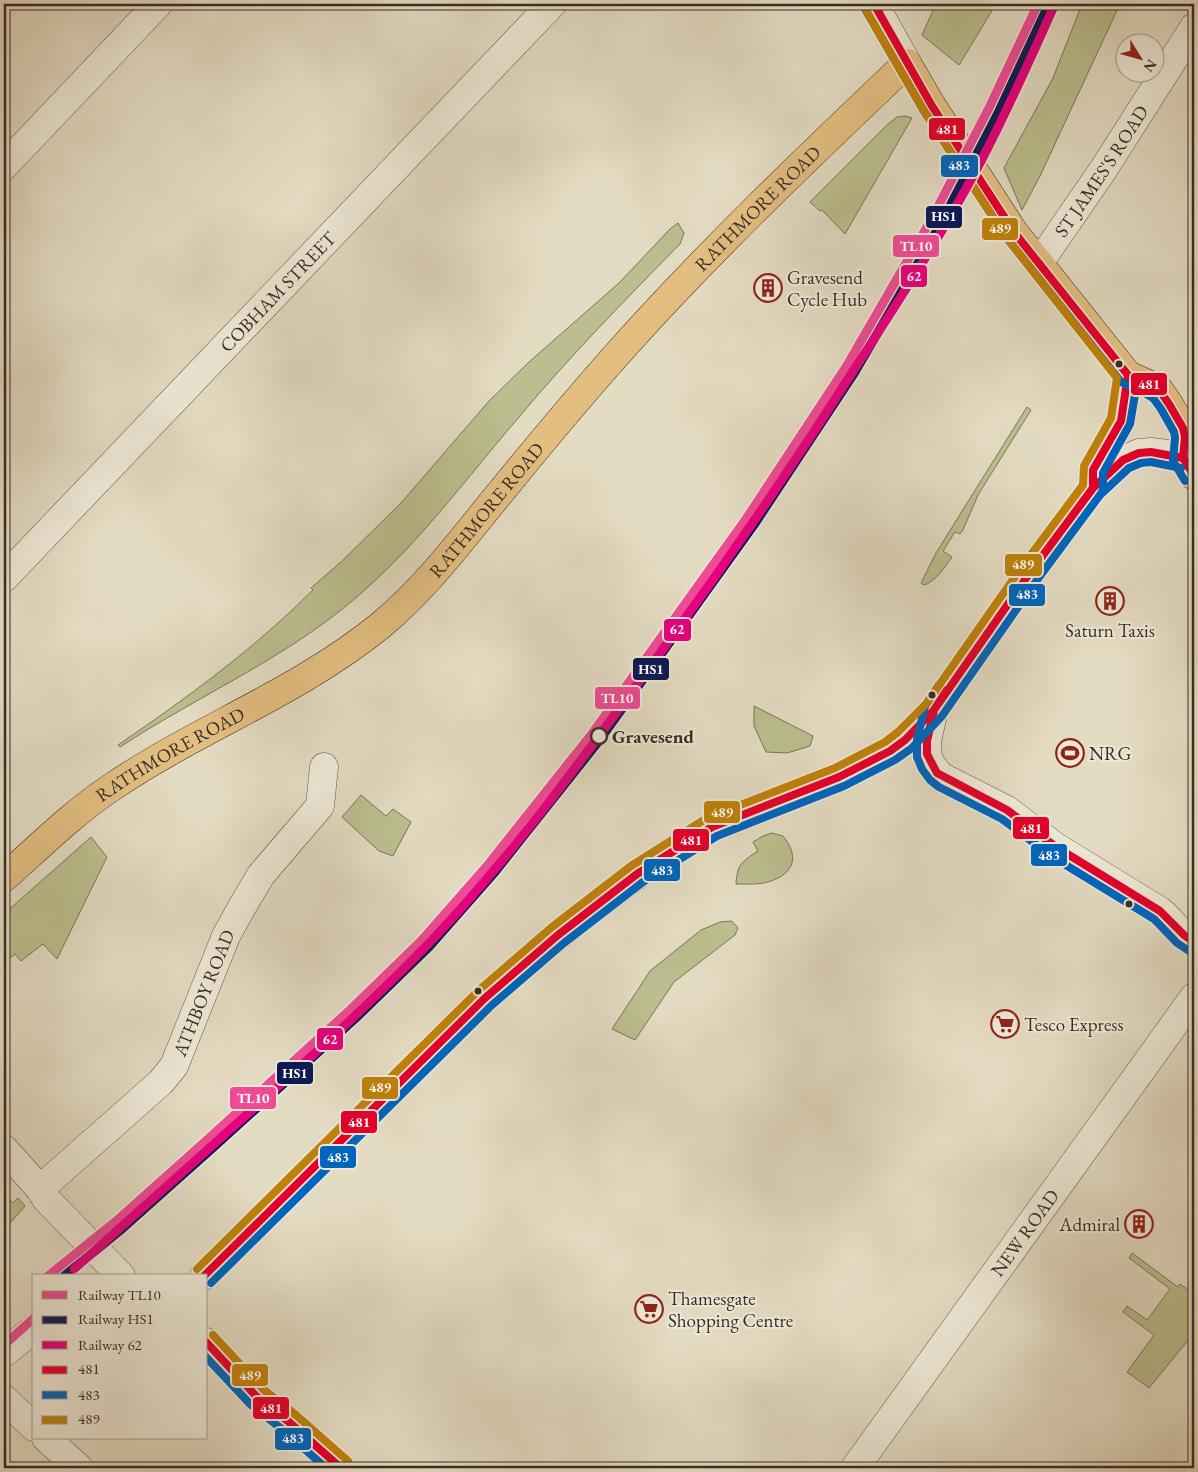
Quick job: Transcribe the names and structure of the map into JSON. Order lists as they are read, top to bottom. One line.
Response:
{"streets":{"main road":["RATHMORE ROAD"],"street":["ST JAMES'S ROAD","COBHAM STREET","ATHBOY ROAD","NEW ROAD"]},"places":{"building":["Gravesend Cycle Hub","Saturn Taxis","Admiral"],"other":["Gravesend"],"sports":["NRG"],"supermarket":["Tesco Express","Thamesgate Shopping Centre"]},"lines":["rail line TL10","rail line 62","transit line 481","rail line HS1","transit line 483","transit line 489"],"legend":["Railway TL10","Railway HS1","Railway 62","481","483","489"],"north":"bottom right"}
